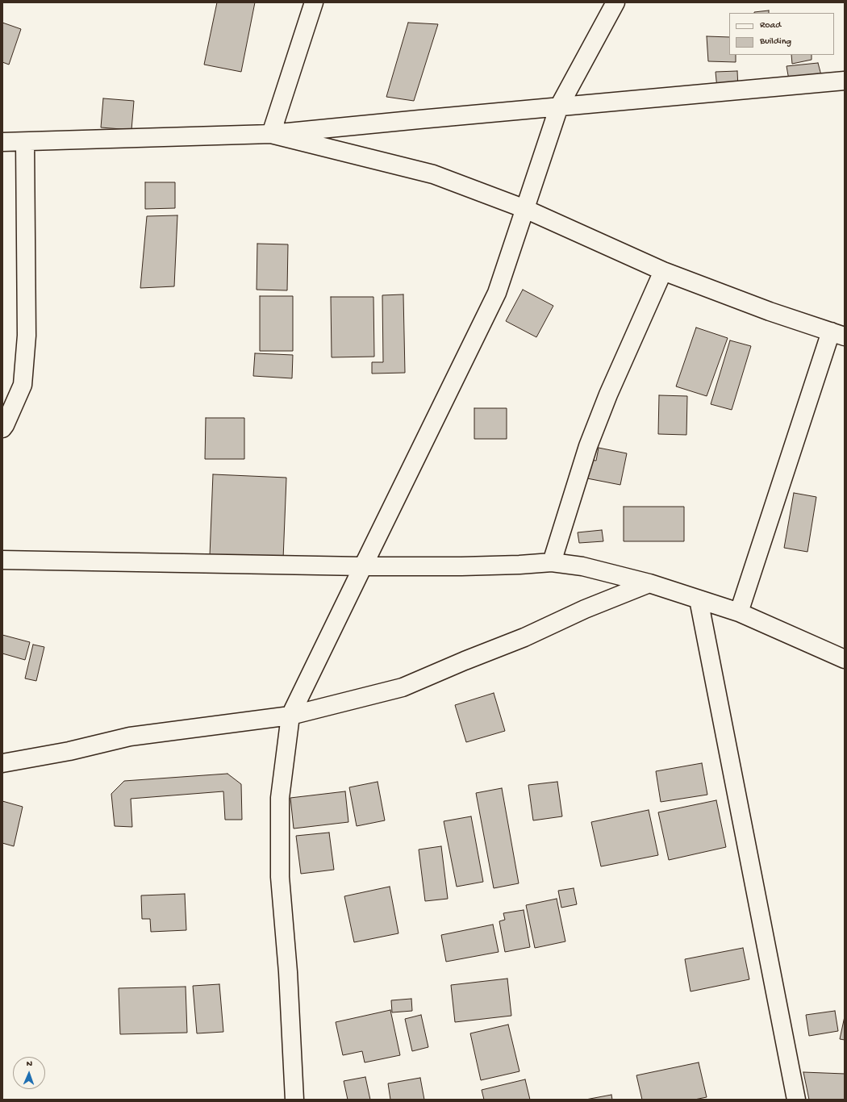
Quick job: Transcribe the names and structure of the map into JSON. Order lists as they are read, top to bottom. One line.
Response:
{"legend":["Road","Building"],"north":"top"}
